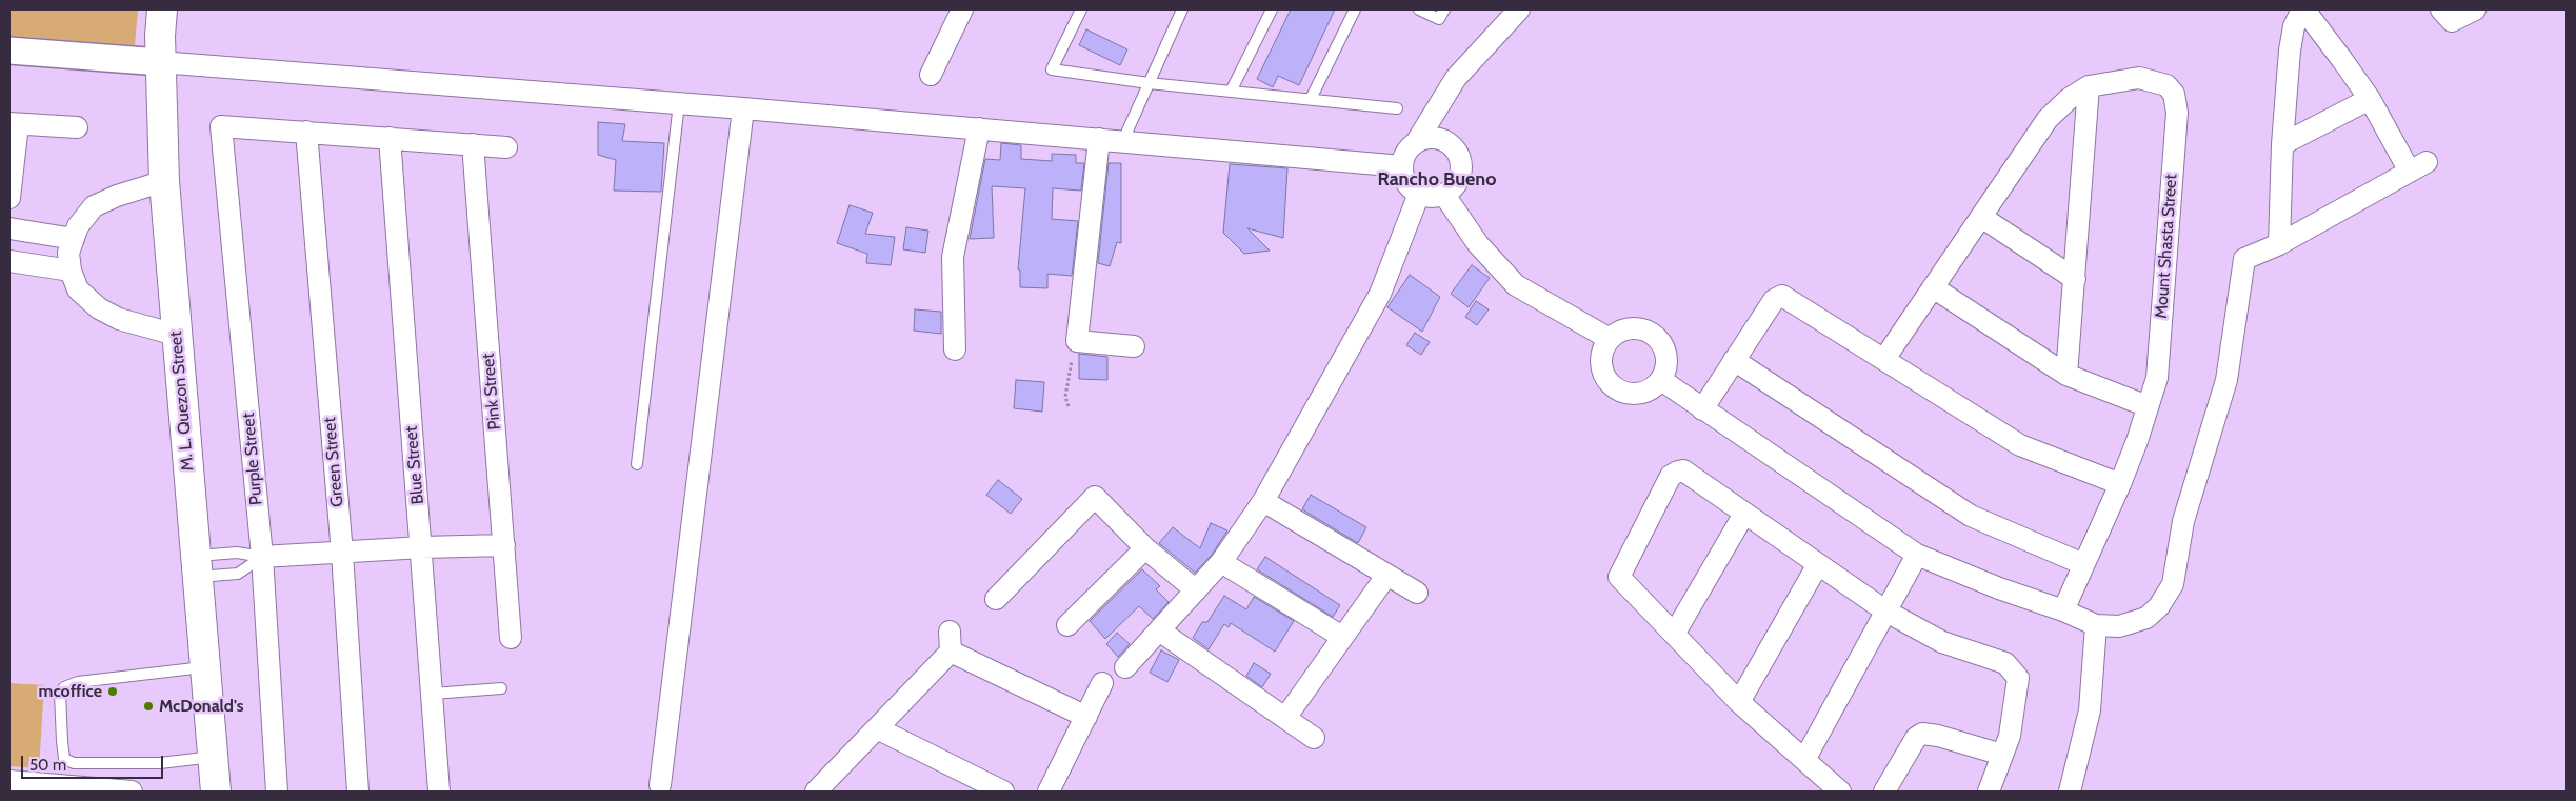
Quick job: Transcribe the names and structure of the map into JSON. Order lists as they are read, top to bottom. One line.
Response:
{"streets":{"main road":["M. L. Quezon Street"],"street":["Mount Shasta Street","Pink Street","Purple Street","Green Street","Blue Street"]},"crossings":[["Purple Street","Green Street"]],"districts":["Rancho Bueno"],"places":["mcoffice","McDonald's"],"scale_bar":"50 m"}
